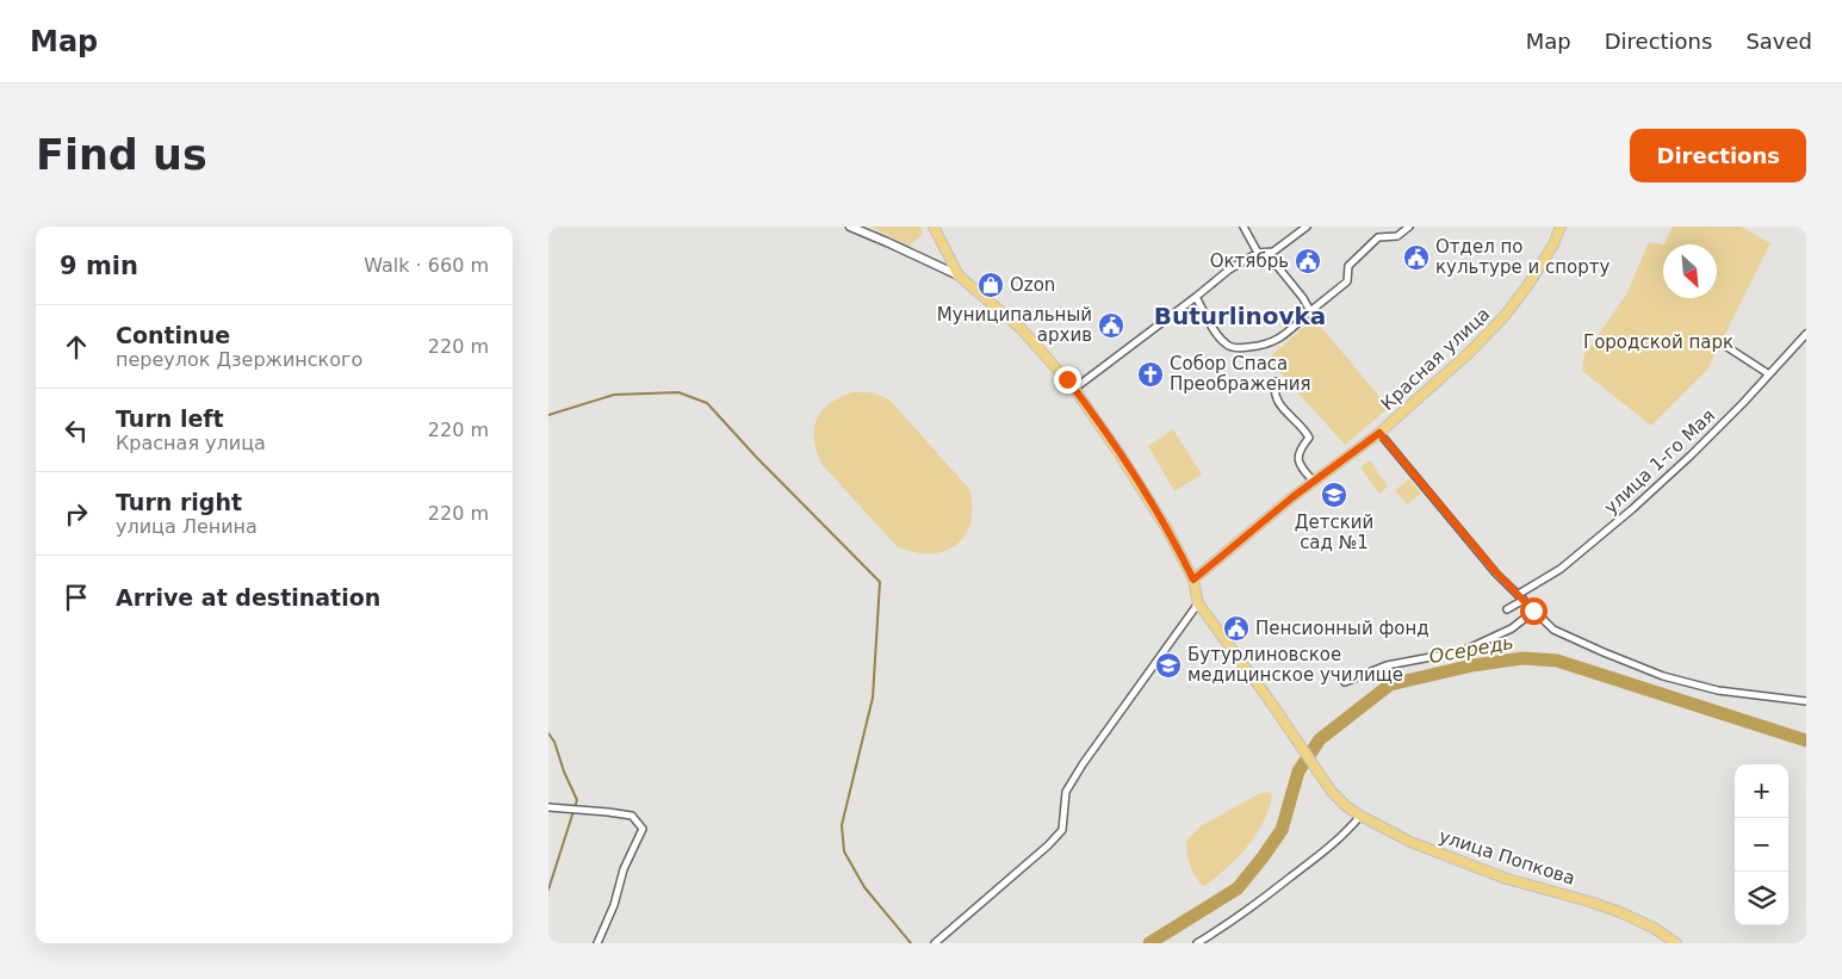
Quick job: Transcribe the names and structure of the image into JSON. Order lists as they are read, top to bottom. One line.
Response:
{"streets":{"main road":["Красная улица","улица Попкова"],"street":["улица 1-го Мая"]},"districts":["Buturlinovka"],"water":["Осередь"],"parks":["Городской парк"],"places":{"public building":["Отдел по культуре и спорту","Октябрь","Муниципальный архив","Пенсионный фонд"],"shop":["Ozon"],"church":["Собор Спаса Преображения"],"school or university":["Детский сад №1","Бутурлиновское медицинское училище"]},"north":"bottom right","page":{"header":"Map","nav":["Map","Directions","Saved"],"buttons":"Directions","title":"Find us","heading":["9 min","Walk · 660 m"],"list":[["Continue","переулок Дзержинского","220 m"],["Turn left","Красная улица","220 m"],["Turn right","улица Ленина","220 m"],"Arrive at destination"],"map_buttons":["+","−"]}}
